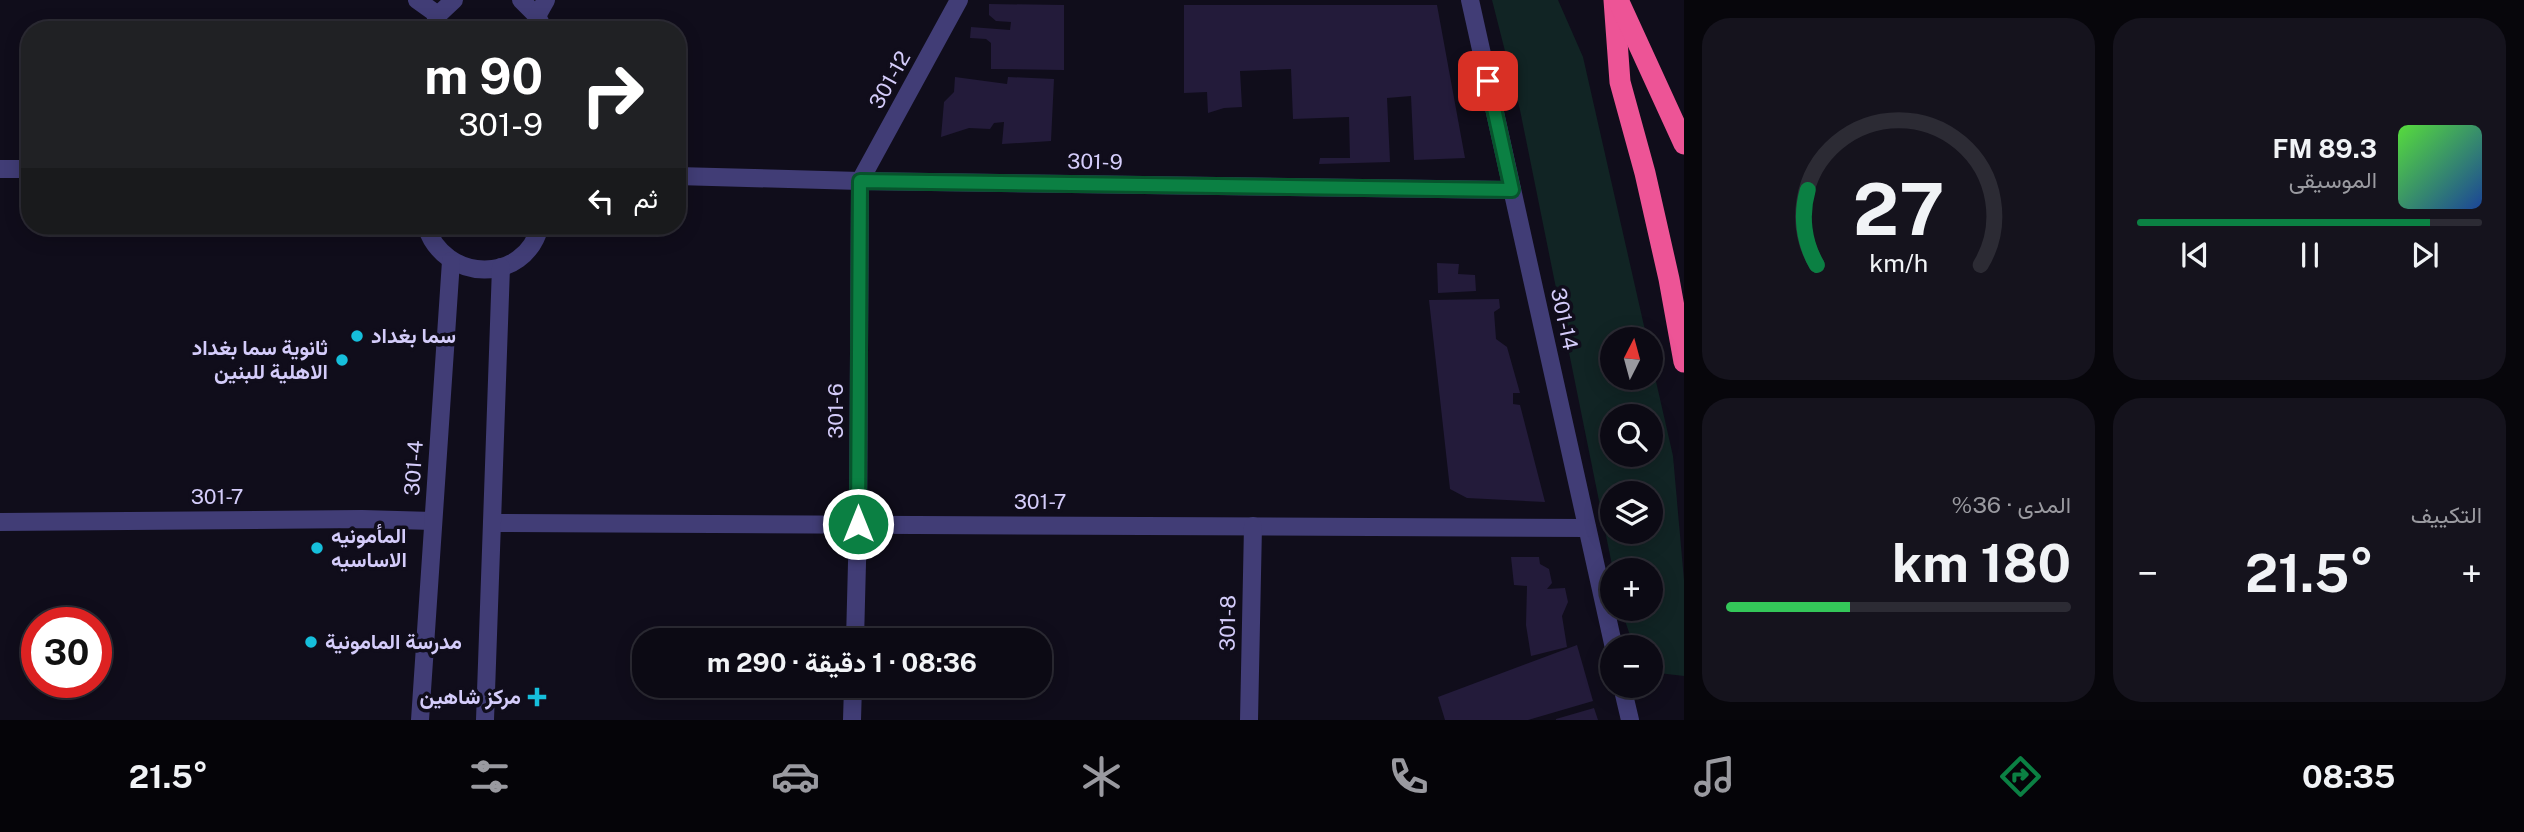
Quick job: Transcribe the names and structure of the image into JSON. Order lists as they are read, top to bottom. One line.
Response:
{"streets":{"street":["301-12","301-9","301-14","301-6","301-4","301-7","301-8"]},"crossings":[["301-12","301-9"],["301-12","301-6"],["301-9","301-14"],["301-9","301-6"],["301-14","301-7"],["301-6","301-7"],["301-4","301-7"],["301-7","301-8"]],"places":{"other":["سما بغداد","ثانوية سما بغداد الاهلية للبنين","المأمونيه الاساسيه","مدرسة المامونية"],"health":["مركز شاهين"]},"north":"top","page":{"turn":["90 m","301-9"],"song":["89.3 FM","الموسيقى"],"then":"ثم","map_buttons":["+","−"],"tile":["التكييف",["المدى · 36%","180 km"]],"heat":["−","21.5°","+"],"limit":"30","trip":"08:36 · 1 دقيقة · 290 m","tabs":["08:35","21.5°"],"gauge":["27","km/h"]}}
